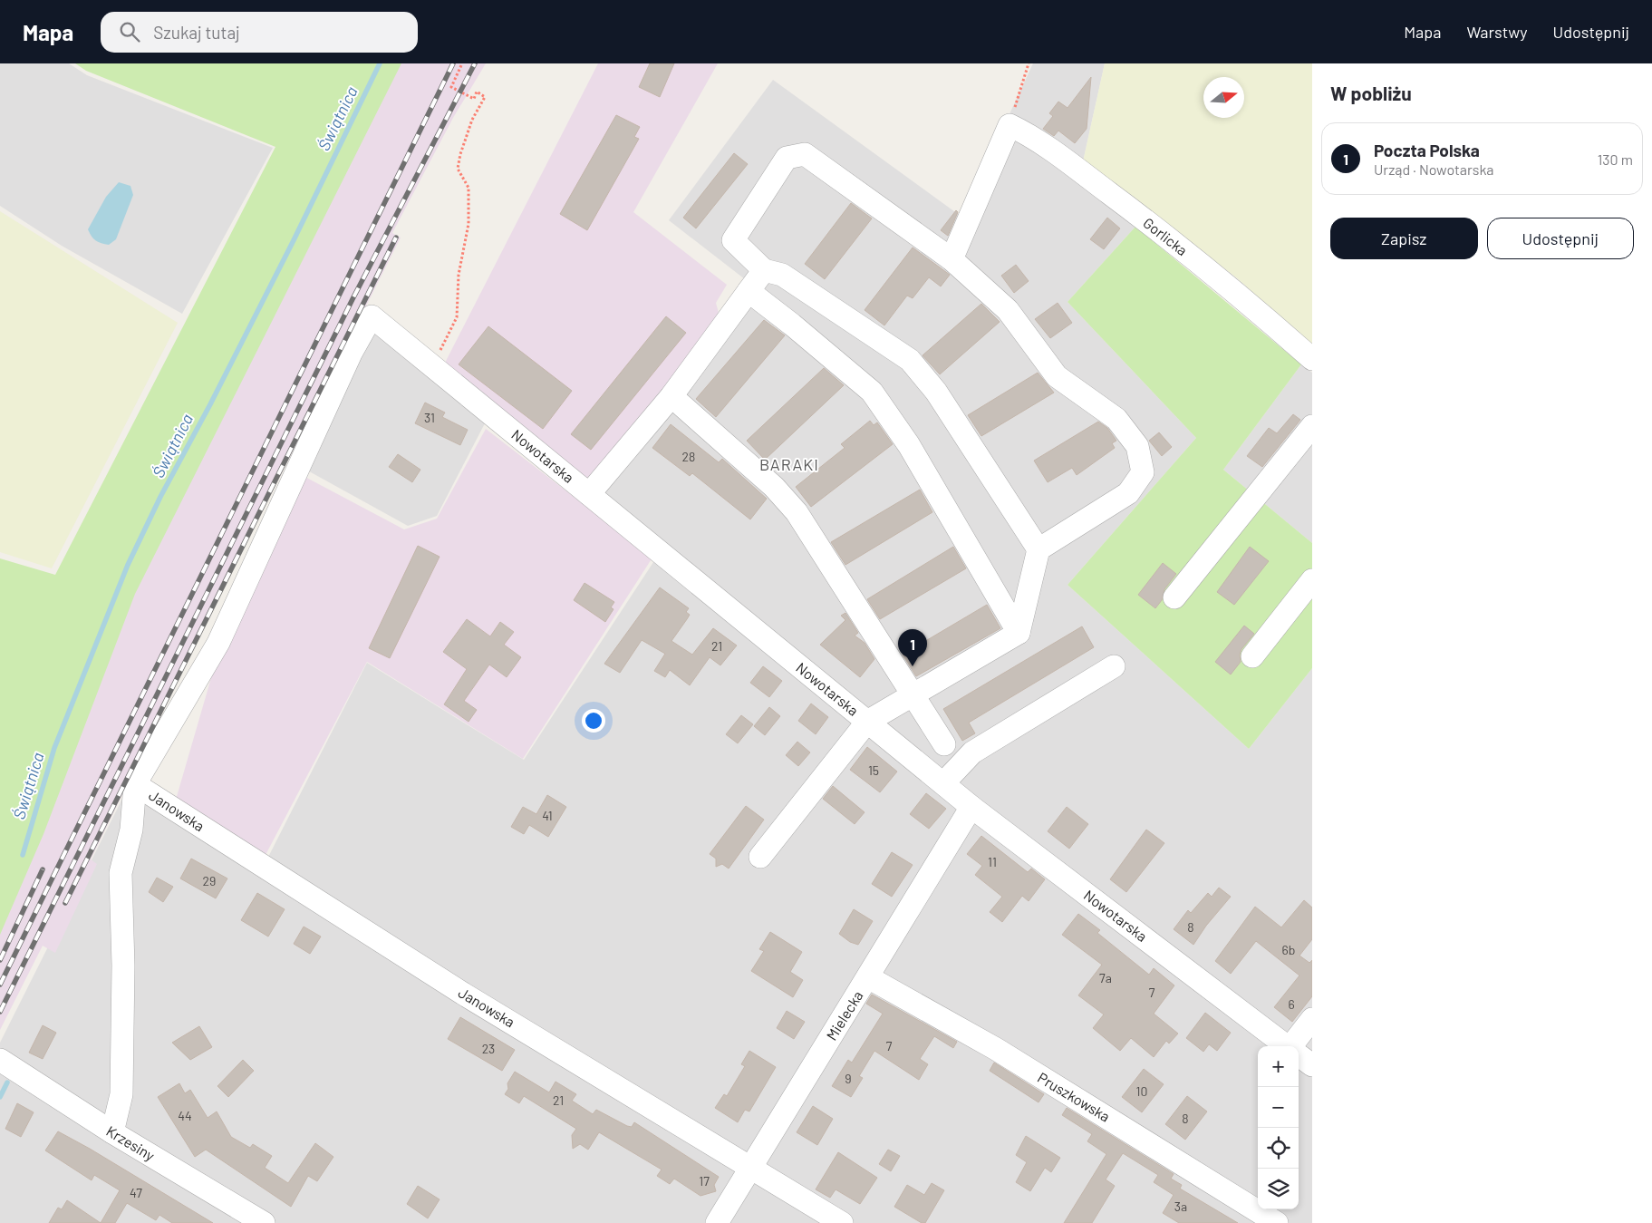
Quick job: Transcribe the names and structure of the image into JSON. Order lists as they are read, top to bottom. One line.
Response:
{"streets":{"street":["Gorlicka","Nowotarska","Janowska","Mielecka","Pruszkowska","Krzesiny"]},"crossings":[["Nowotarska","Janowska"],["Nowotarska","Mielecka"],["Janowska","Mielecka"],["Mielecka","Pruszkowska"]],"districts":["BARAKI"],"water":["Świątnica"],"house_numbers":["31","28","21","15","41","11","29","8","6b","7a","7","6","7","23","9","10","21","44","8","17","47","3a"],"north":"right","page":{"header":"Mapa","search":"Szukaj tutaj","nav":["Mapa","Warstwy","Udostępnij"],"heading":"W pobliżu","list":[{"mark":"1","name":"Poczta Polska","note":"Urząd · Nowotarska","value":"130 m"}],"buttons":["Zapisz","Udostępnij"],"pins":"1","map_buttons":["+","−"]}}
